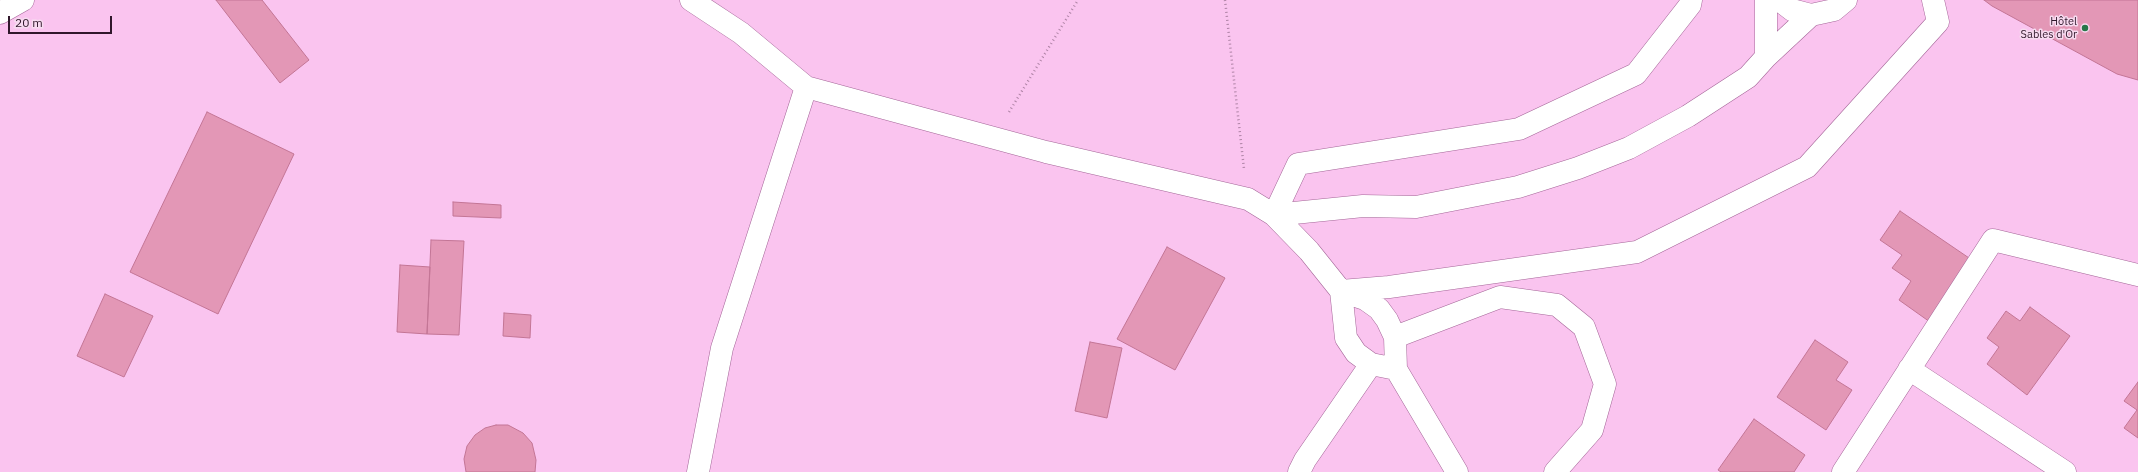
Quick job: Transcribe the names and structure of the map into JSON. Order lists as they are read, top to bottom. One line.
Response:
{"places":["Hôtel Sables d'Or"],"scale_bar":"20 m"}
